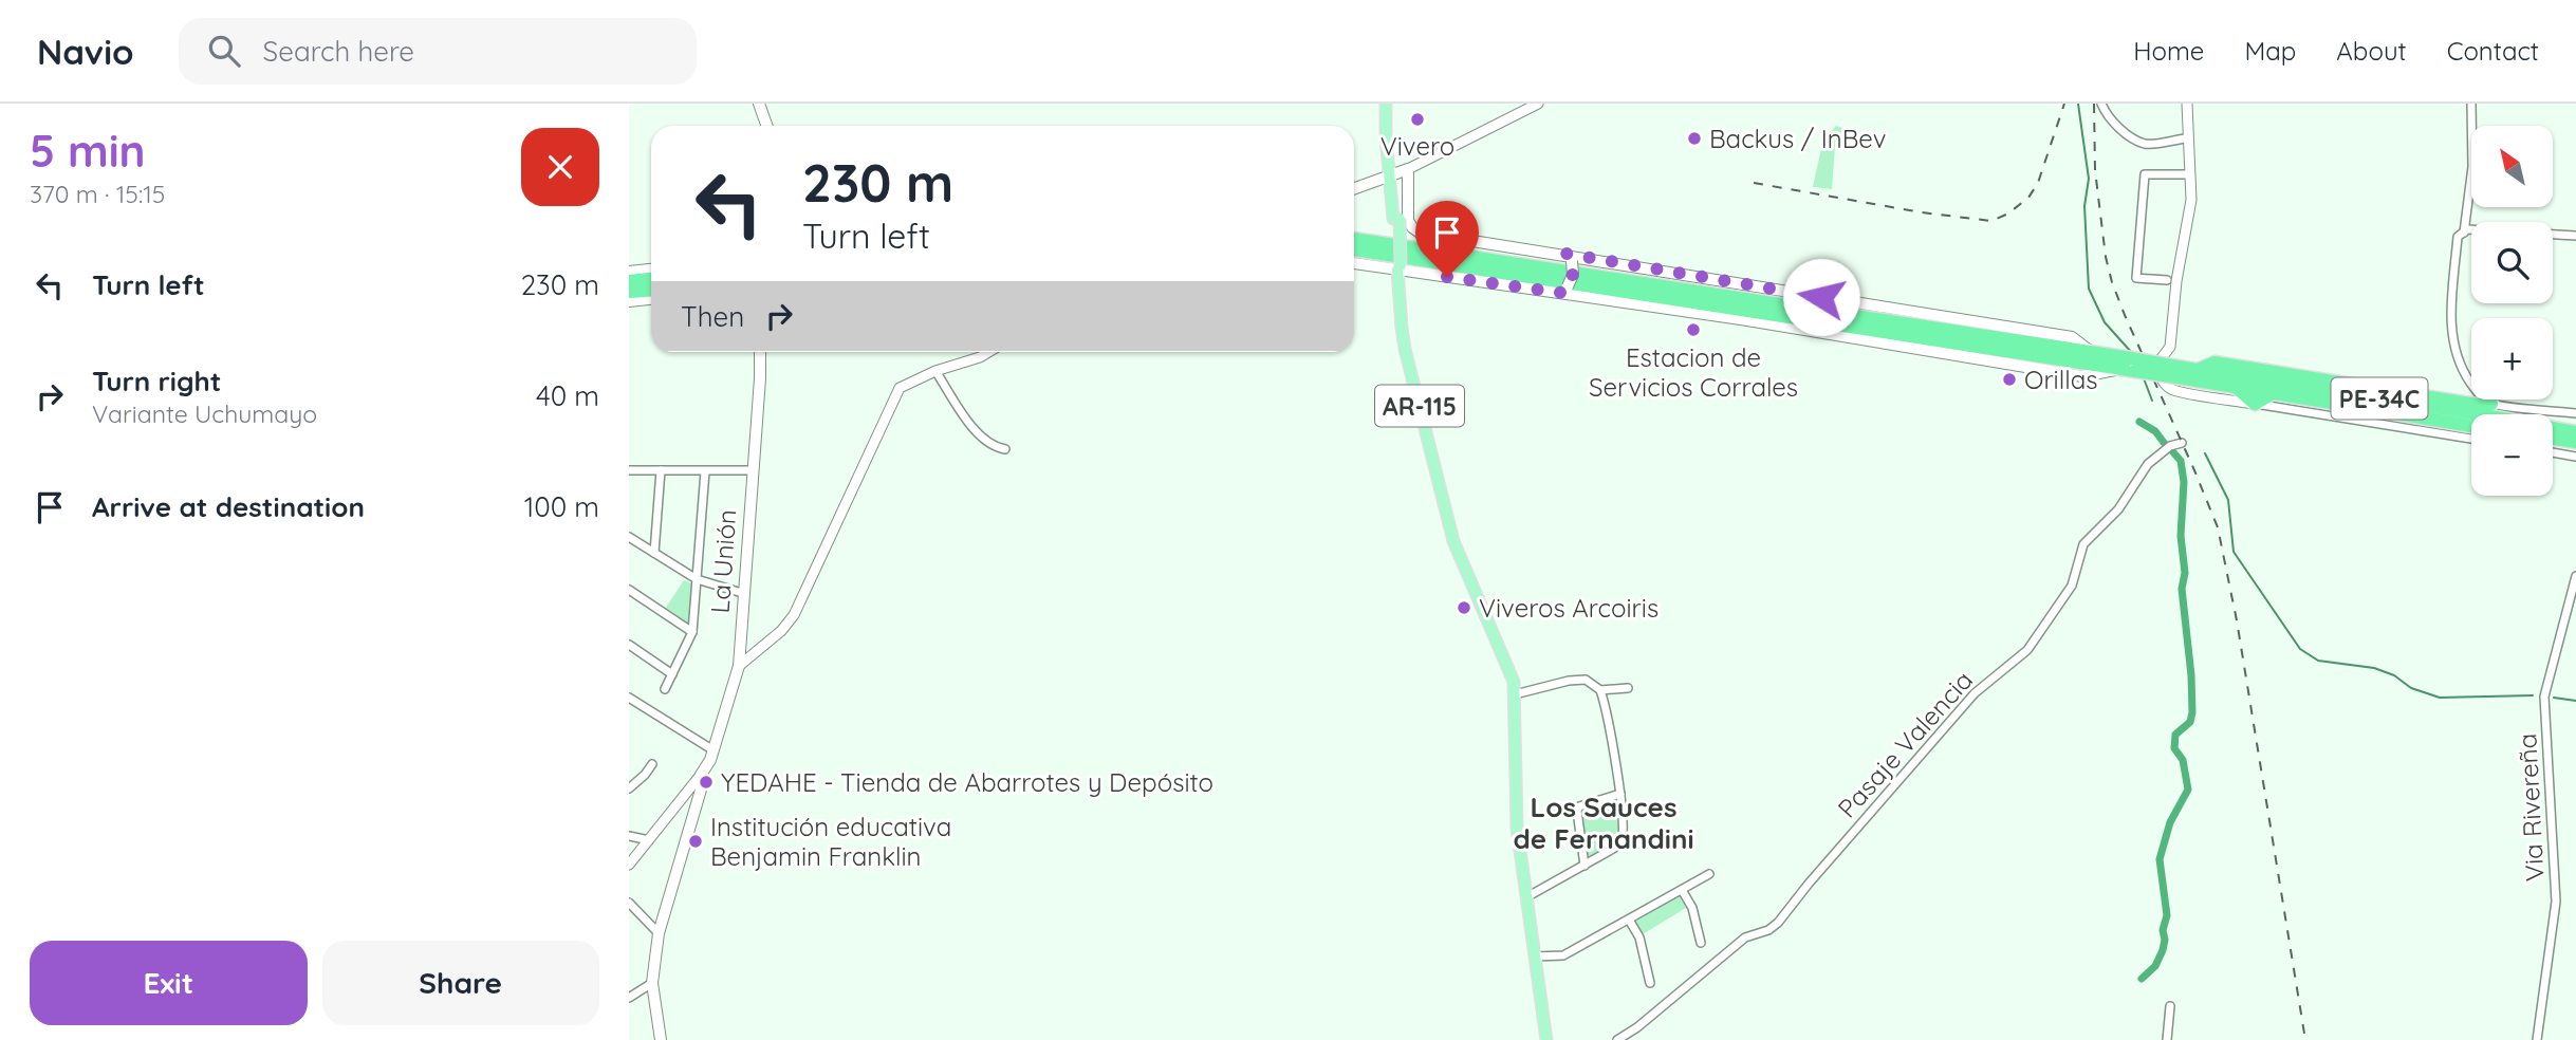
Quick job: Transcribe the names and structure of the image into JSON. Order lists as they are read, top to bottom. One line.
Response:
{"streets":{"highway":["PE-34C"],"main road":["AR-115","La Unión"],"street":["Pasaje Valencia","Via Rivereña"]},"districts":["Los Sauces de Fernandini"],"places":["Vivero","Backus / InBev","Estacion de Servicios Corrales","Orillas","Viveros Arcoiris","YEDAHE - Tienda de Abarrotes y Depósito","Institución educativa Benjamin Franklin"],"north":"top left","page":{"header":"Navio","search":"Search here","nav":["Home","Map","About","Contact"],"heading":["5 min","370 m · 15:15"],"map_buttons":["+","−"],"turn":["230 m","Turn left"],"list":[{"name":"Turn left","value":"230 m"},{"name":"Turn right","note":"Variante Uchumayo","value":"40 m"},{"name":"Arrive at destination","value":"100 m"}],"then":"Then","buttons":["Exit","Share"]}}
